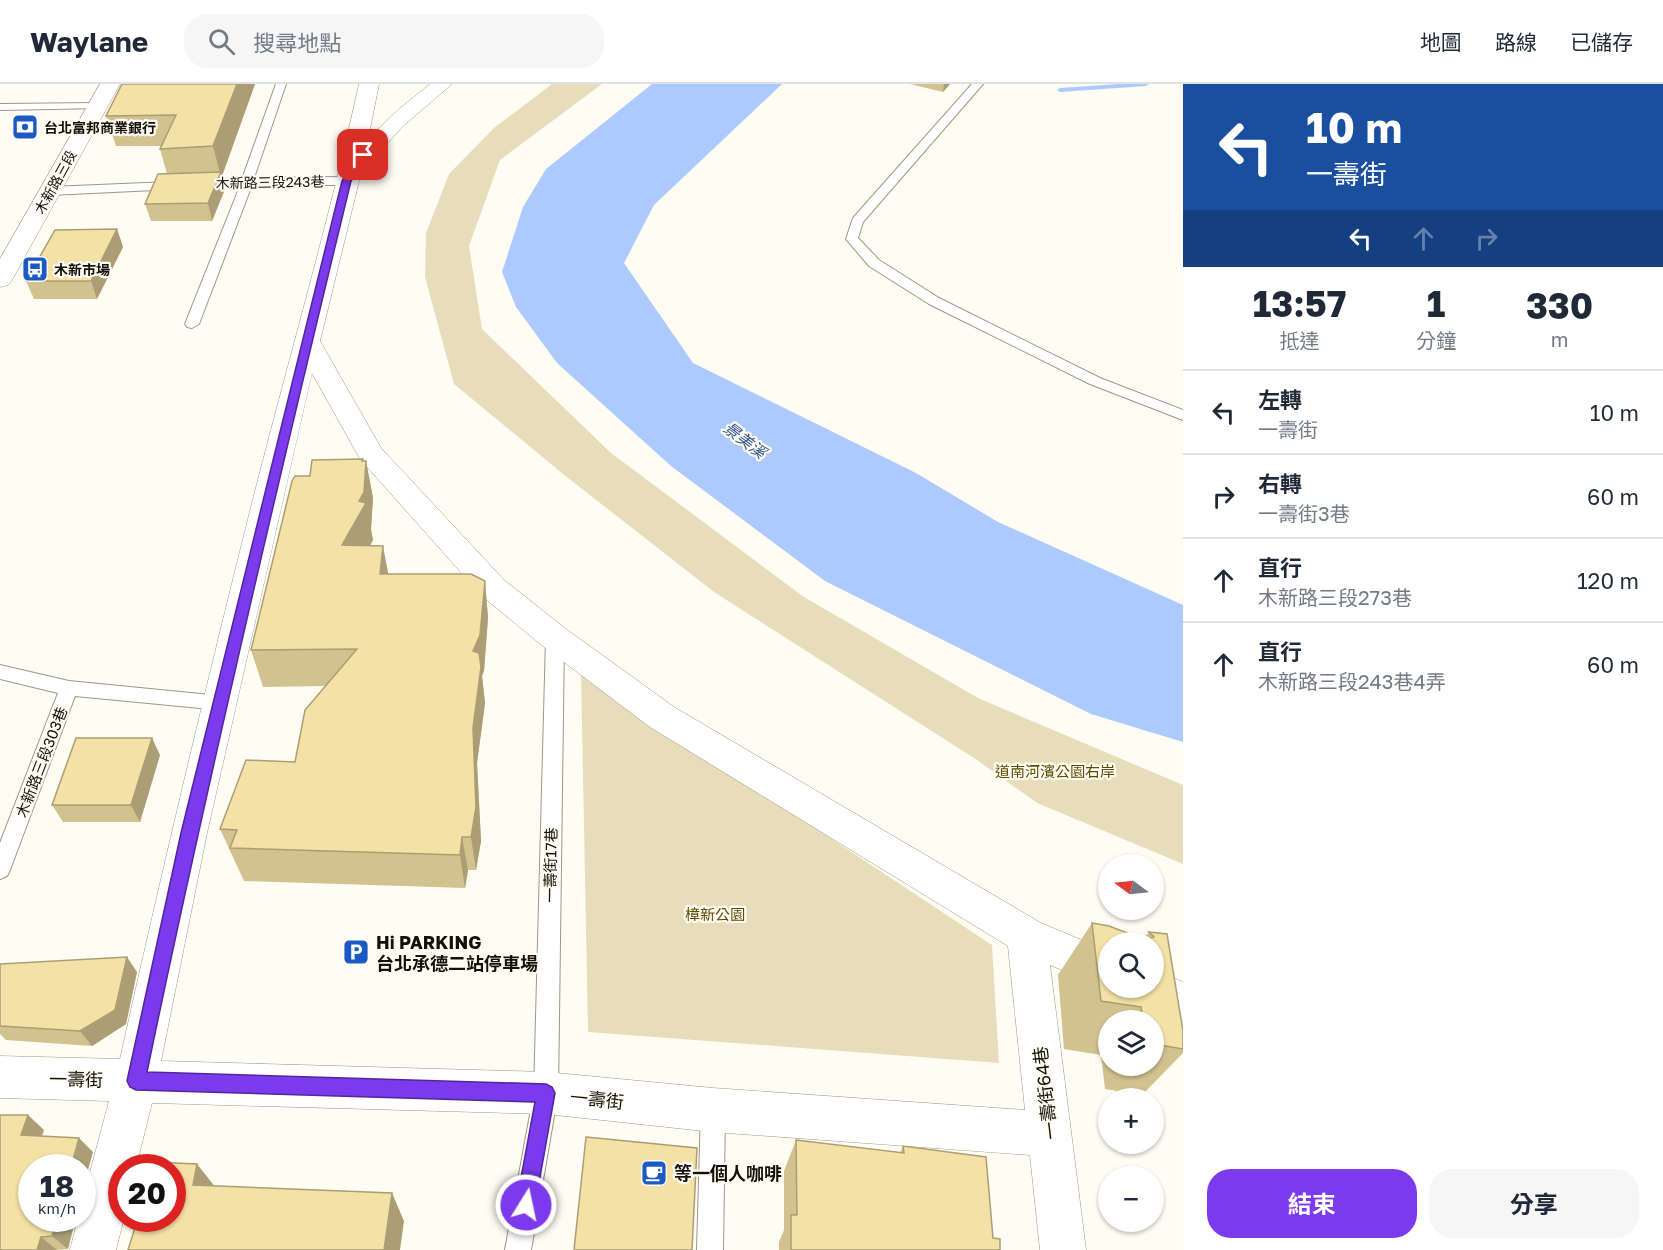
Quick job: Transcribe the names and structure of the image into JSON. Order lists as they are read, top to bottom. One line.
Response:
{"streets":{"street":["木新路三段","一壽街","一壽街64巷"],"lane":["木新路三段243巷","木新路三段303巷","一壽街17巷"]},"crossings":[["木新路三段","木新路三段243巷"],["一壽街17巷","一壽街"],["一壽街","一壽街64巷"]],"water":["景美溪"],"parks":["道南河濱公園右岸","樟新公園"],"places":{"bank":["台北富邦商業銀行"],"bus stop":["木新市場"],"parking":["Hi PARKING 台北承德二站停車場"],"cafe":["等一個人咖啡"]},"north":"left","page":{"header":"Waylane","search":"搜尋地點","nav":["地圖","路線","已儲存"],"turn":["10 m","一壽街"],"eta":["13:57","抵達","1","分鐘","330","m"],"list":[{"name":"左轉","note":"一壽街","value":"10 m"},{"name":"右轉","note":"一壽街3巷","value":"60 m"},{"name":"直行","note":"木新路三段273巷","value":"120 m"},{"name":"直行","note":"木新路三段243巷4弄","value":"60 m"}],"map_buttons":["+","−"],"speed":"18 km/h","limit":"20","buttons":["結束","分享"]}}
